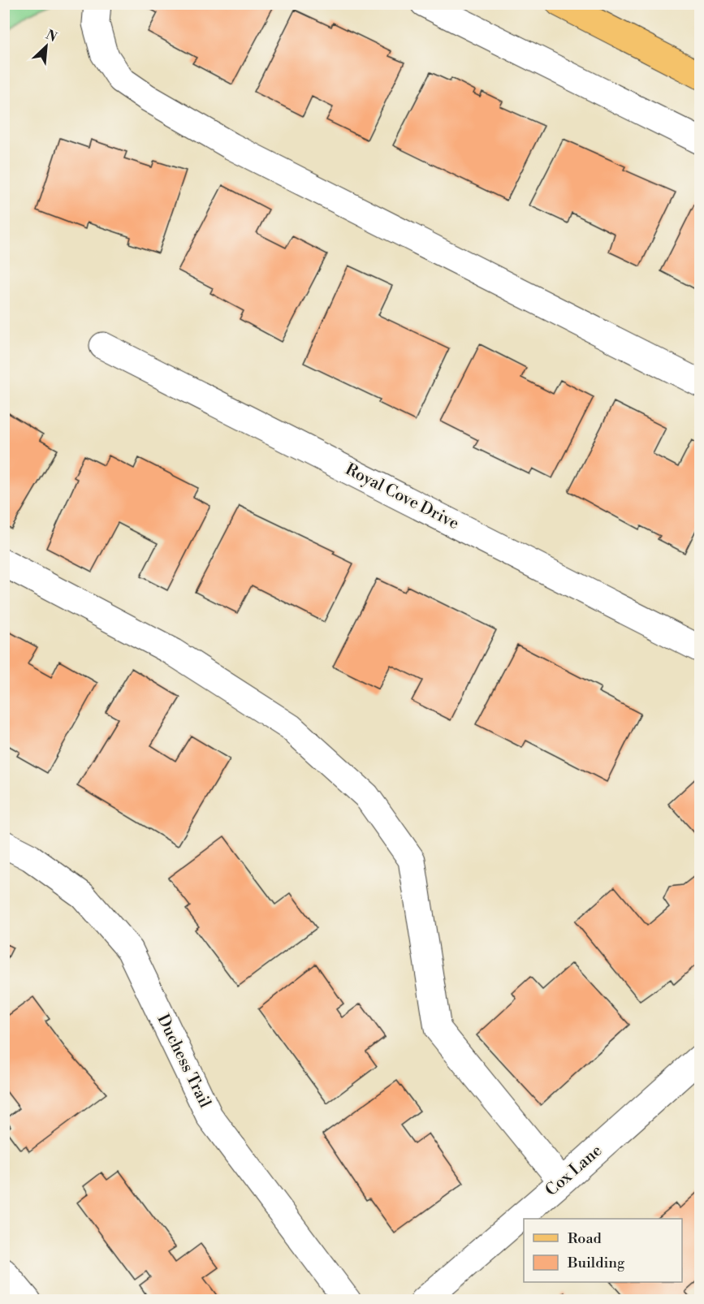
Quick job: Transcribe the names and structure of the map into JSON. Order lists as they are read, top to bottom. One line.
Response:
{"streets":{"street":["Royal Cove Drive","Duchess Trail","Cox Lane"]},"legend":["Road","Building"],"north":"top right"}
